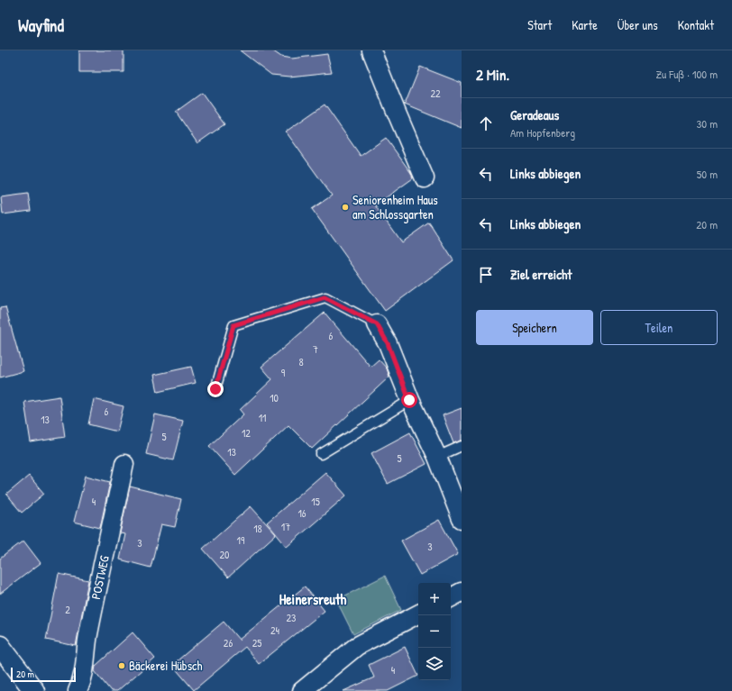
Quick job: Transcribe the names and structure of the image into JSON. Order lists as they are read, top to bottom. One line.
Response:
{"streets":{"street":["POSTWEG"]},"districts":["Heinersreuth"],"places":["Seniorenheim Haus am Schlossgarten","Bäckerei Hübsch"],"house_numbers":["22","6","7","8","9","10","6","11","13","12","5","13","5","4","15","16","17","18","19","3","3","20","2","23","24","26","25","4"],"scale_bar":"20 m","page":{"header":"Wayfind","nav":["Start","Karte","Über uns","Kontakt"],"heading":["2 Min.","Zu Fuß · 100 m"],"list":[["Geradeaus","Am Hopfenberg","30 m"],["Links abbiegen","50 m"],["Links abbiegen","20 m"],"Ziel erreicht"],"buttons":["Speichern","Teilen"],"map_buttons":["+","−"],"scale":"20 m"}}
